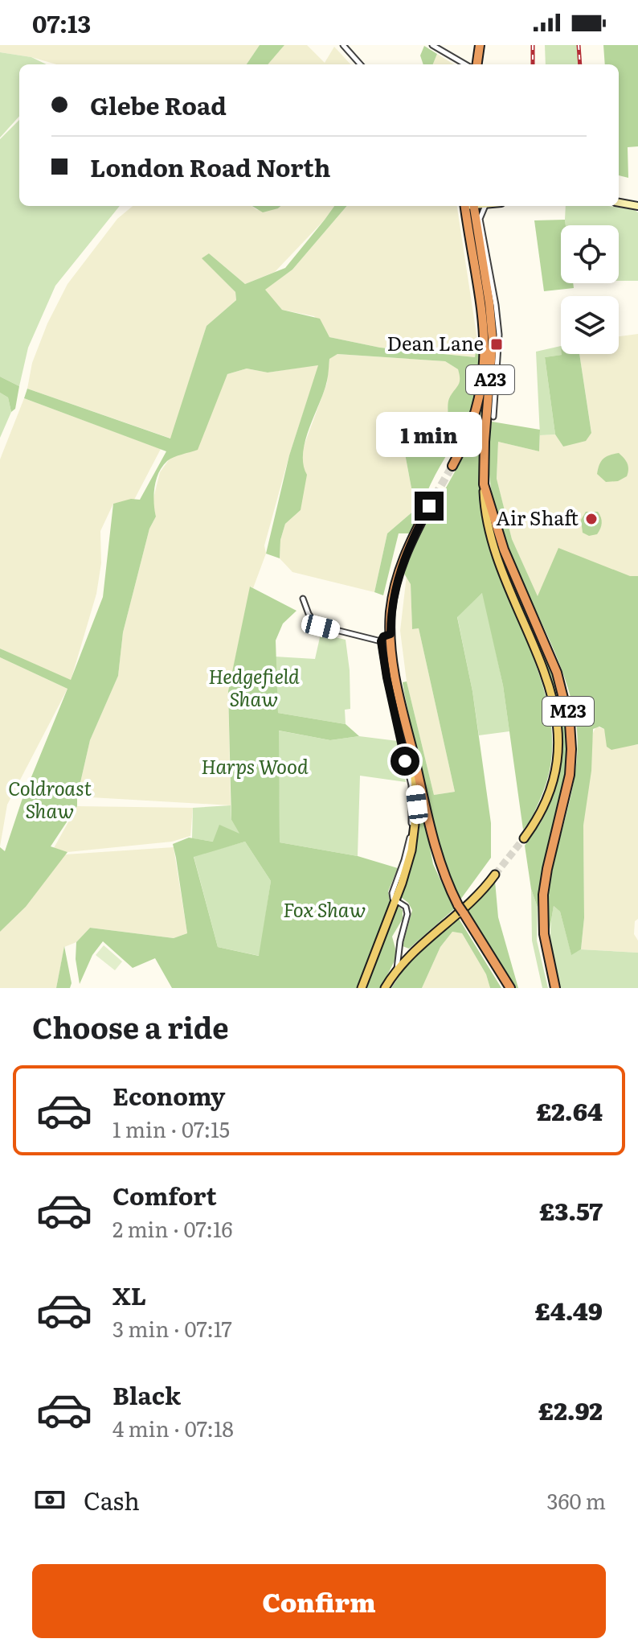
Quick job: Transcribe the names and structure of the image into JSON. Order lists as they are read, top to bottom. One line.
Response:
{"streets":{"highway":["A23","M23"]},"crossings":[["A23","M23"]],"parks":["Hedgefield Shaw","Harps Wood","Coldroast Shaw","Fox Shaw"],"places":{"transit":["Dean Lane"],"other":["Air Shaft"]},"page":{"status":"07:13","banner":["Glebe Road","London Road North"],"bubble":"1 min","heading":"Choose a ride","list":[{"name":"Economy","note":"1 min · 07:15","value":"£2.64"},{"name":"Comfort","note":"2 min · 07:16","value":"£3.57"},{"name":"XL","note":"3 min · 07:17","value":"£4.49"},{"name":"Black","note":"4 min · 07:18","value":"£2.92"}],"pay":["Cash","360 m"],"buttons":"Confirm"}}
